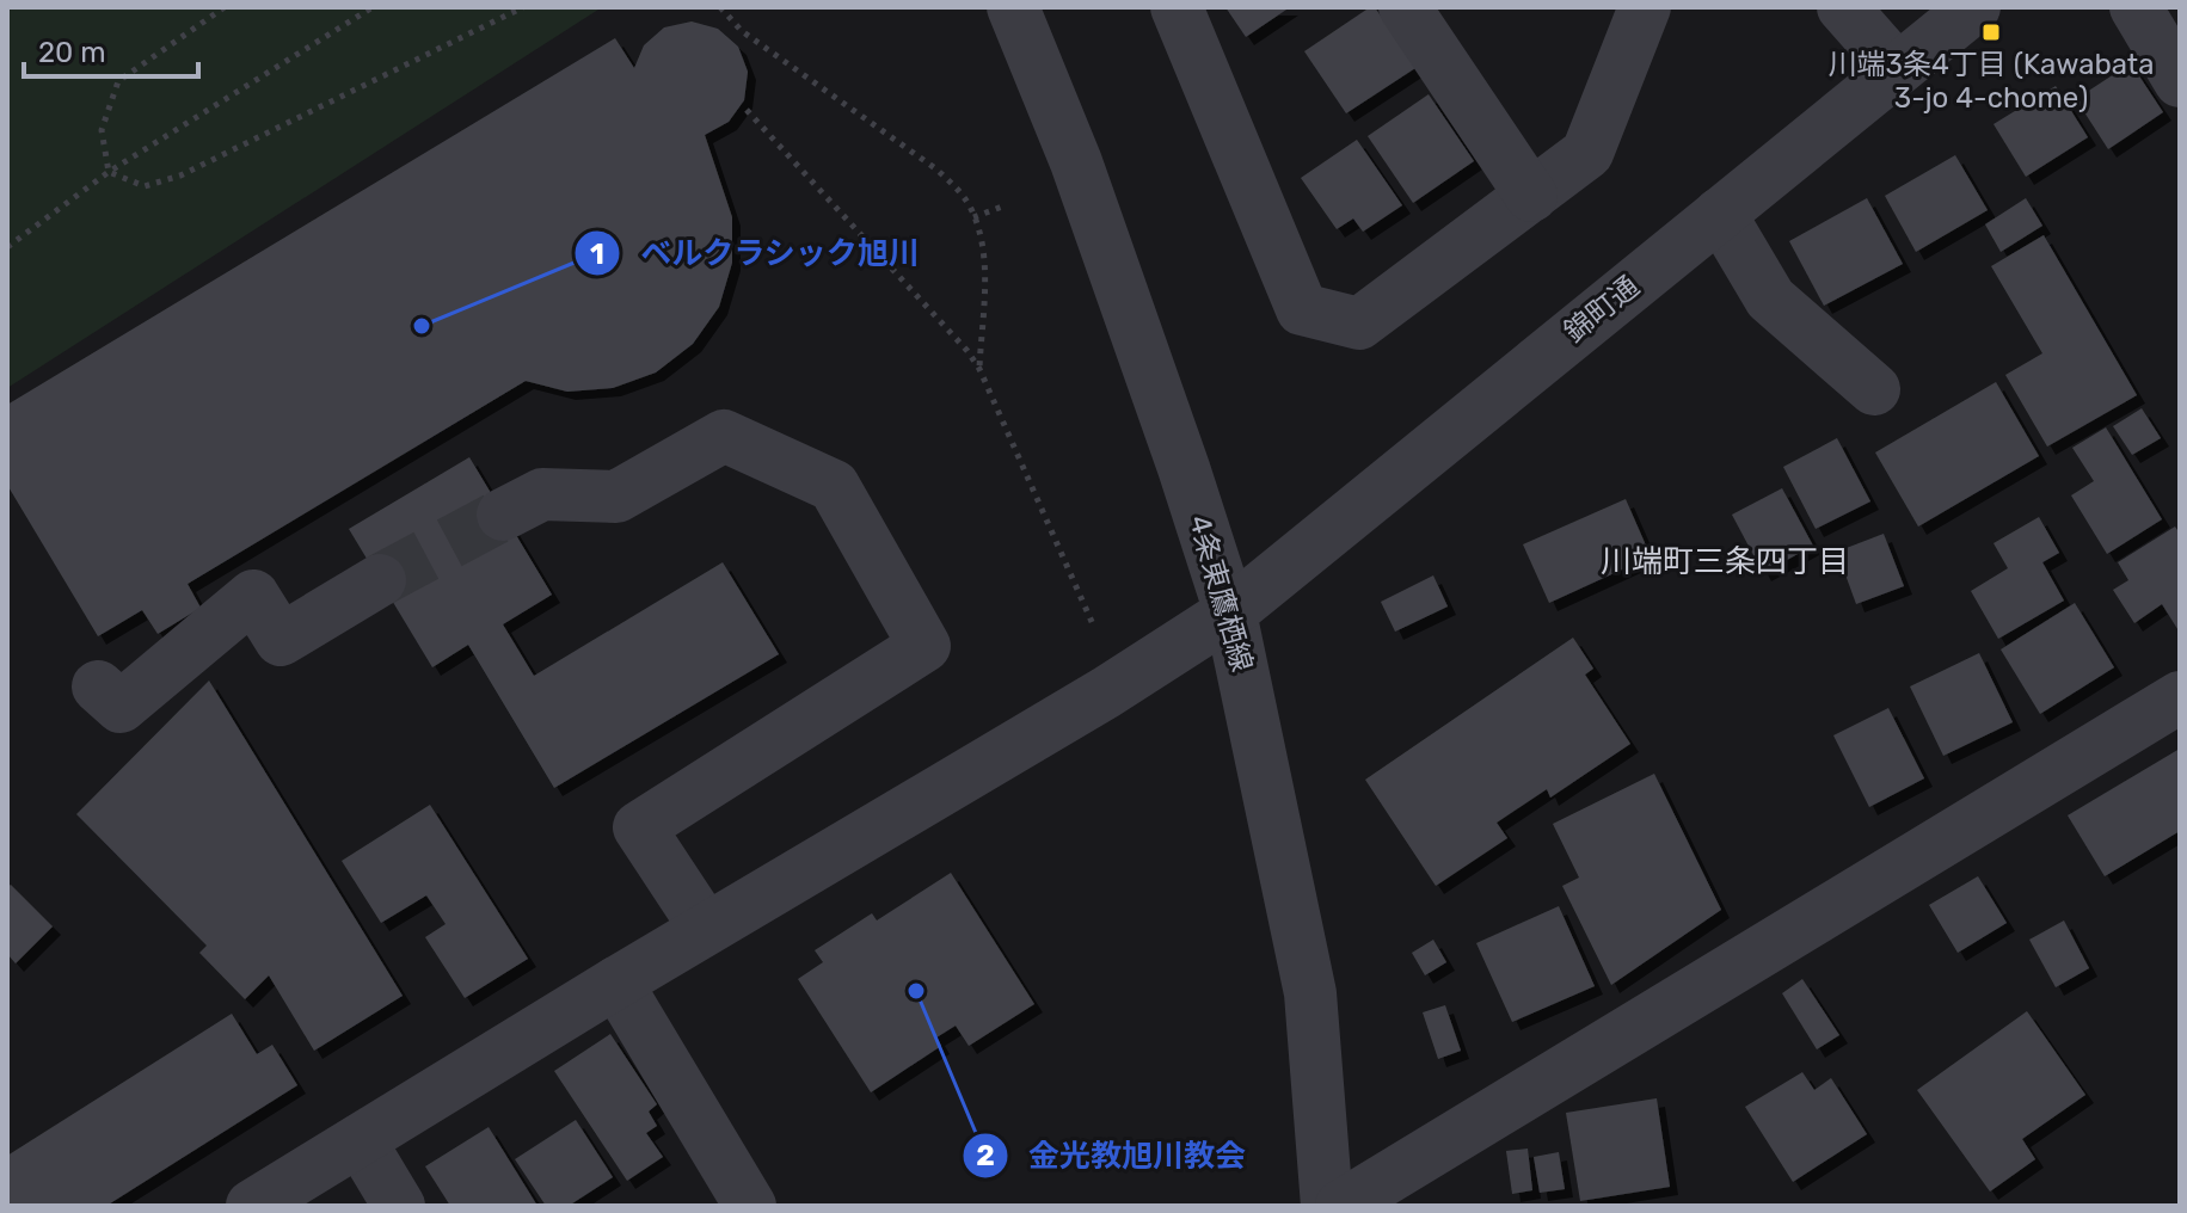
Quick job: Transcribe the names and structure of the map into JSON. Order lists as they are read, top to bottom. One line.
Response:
{"streets":{"street":["錦町通","4条東鷹栖線"]},"crossings":[["錦町通","4条東鷹栖線"]],"districts":["川端町三条四丁目"],"places":{"transit":["川端3条4丁目 (Kawabata 3-jo 4-chome)"],"other":["ベルクラシック旭川","金光教旭川教会"]},"scale_bar":"20 m"}
